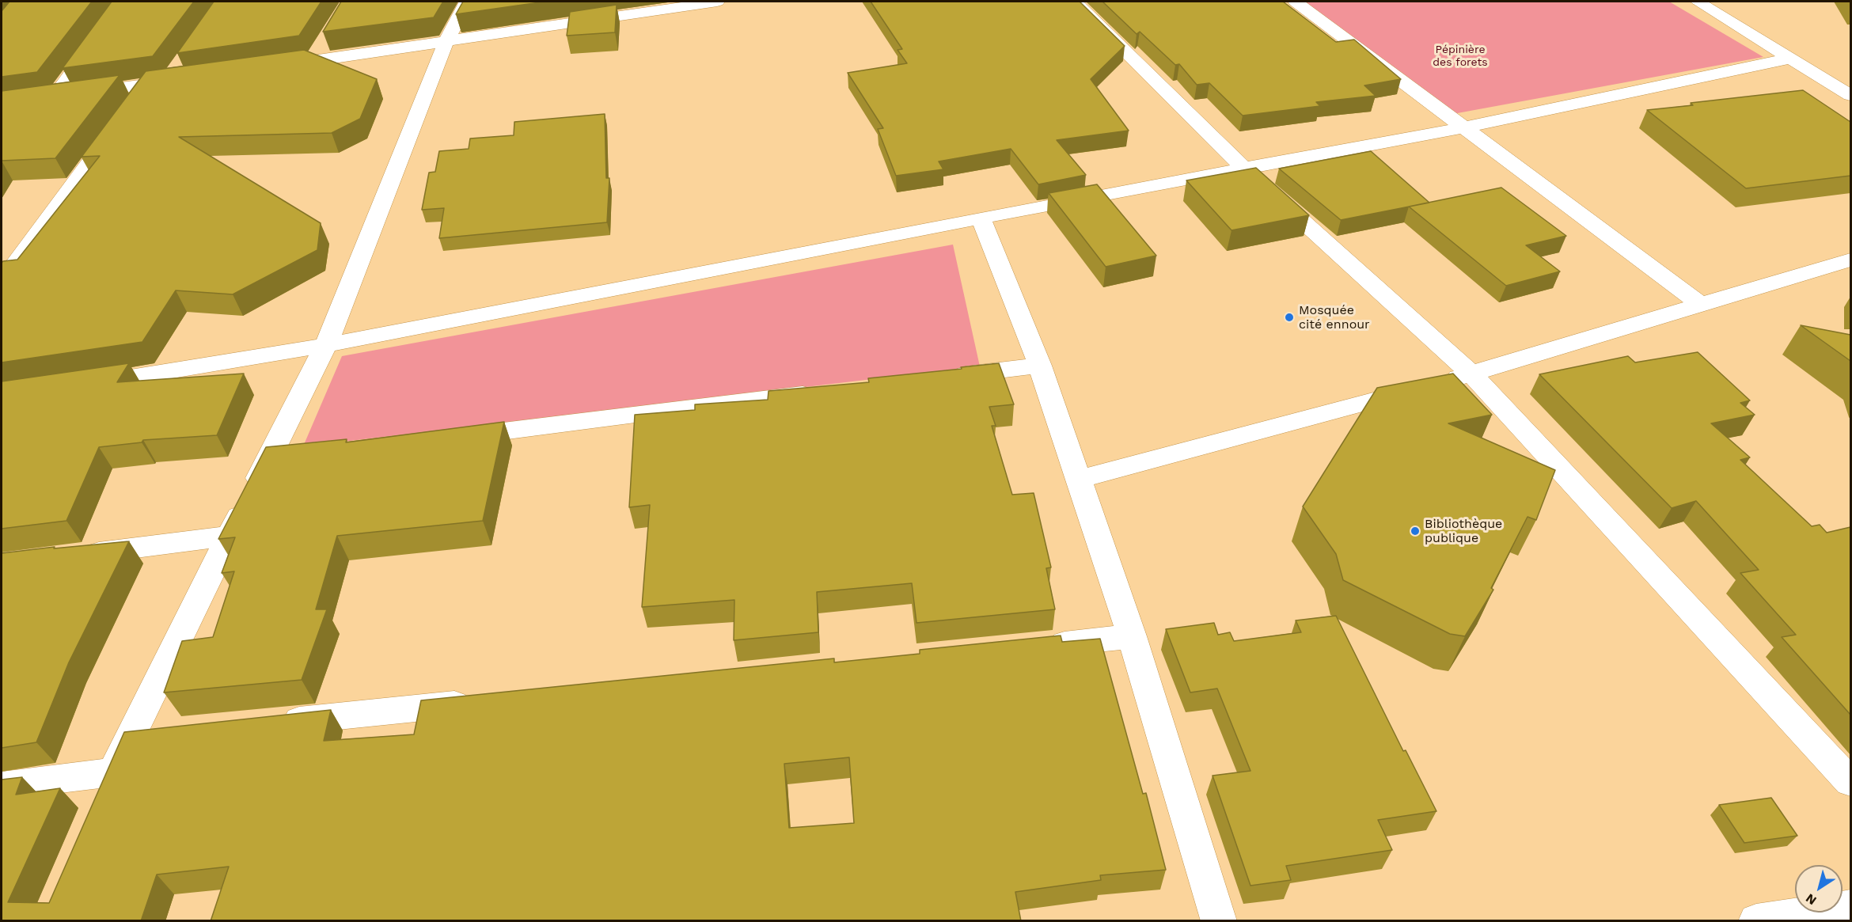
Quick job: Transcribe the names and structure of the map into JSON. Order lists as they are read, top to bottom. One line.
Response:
{"parks":["Pépinière des forets"],"places":["Mosquée cité ennour","Bibliothèque publique"],"north":"bottom left"}
